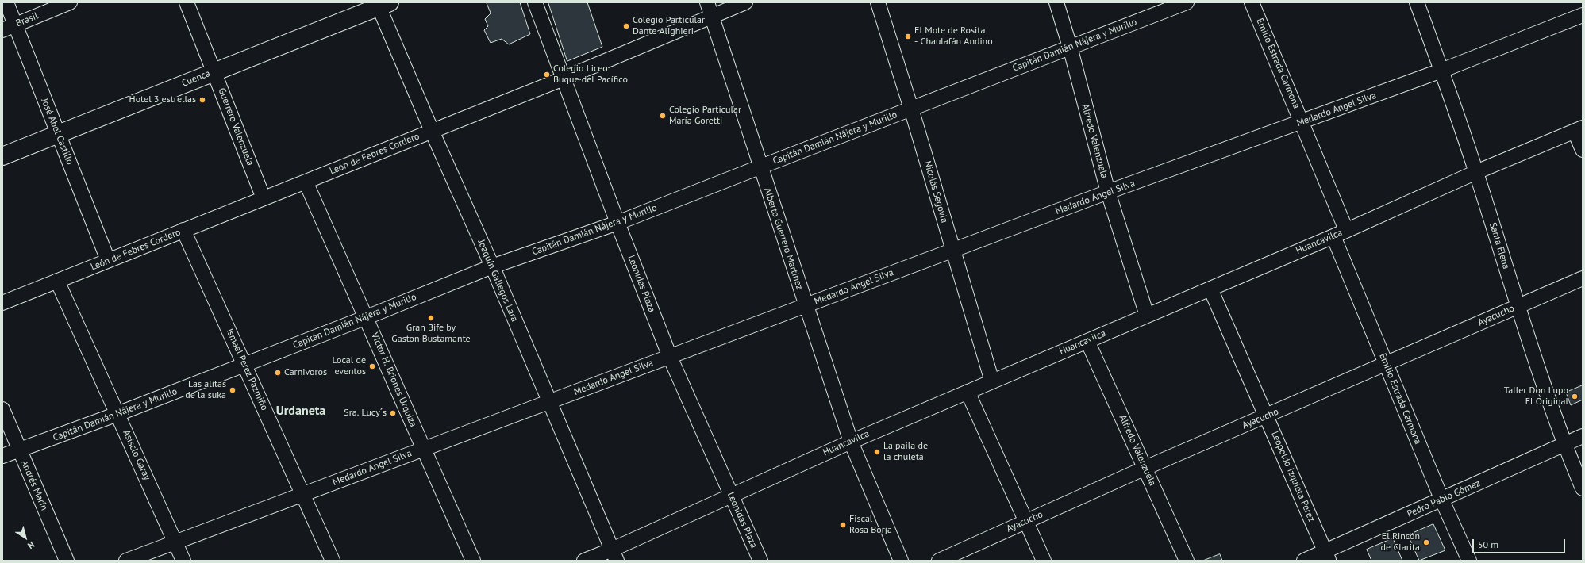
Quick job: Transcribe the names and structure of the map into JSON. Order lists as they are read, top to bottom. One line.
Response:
{"streets":{"main road":["Cuenca"],"street":["Brasil","Capitán Damián Nájera y Murillo","Emilio Estrada Carmona","Medardo Angel Silva","Guerrero Valenzuela","José Abel Castillo","Alfredo Valenzuela","León de Febres Cordero","Nicolás Segovia","Alberto Guerrero Martínez","Huancavilca","Santa Elena","Joaquín Gallegos Lara","Leonidas Plaza","Ayacucho","Ismael Perez Pazmiño","Victor H. Briones Urquiza","Asisclo Garay","Leopoldo Izquieta Perez","Andrés Marín","Pedro Pablo Gómez"]},"crossings":[["Brasil","José Abel Castillo"],["Capitán Damián Nájera y Murillo","Alfredo Valenzuela"],["Capitán Damián Nájera y Murillo","Nicolás Segovia"],["Capitán Damián Nájera y Murillo","Alberto Guerrero Martínez"],["Capitán Damián Nájera y Murillo","Joaquín Gallegos Lara"],["Capitán Damián Nájera y Murillo","Leonidas Plaza"],["Capitán Damián Nájera y Murillo","Ismael Perez Pazmiño"],["Capitán Damián Nájera y Murillo","Victor H. Briones Urquiza"],["Capitán Damián Nájera y Murillo","Asisclo Garay"],["Capitán Damián Nájera y Murillo","Andrés Marín"],["Emilio Estrada Carmona","Medardo Angel Silva"],["Emilio Estrada Carmona","Huancavilca"],["Emilio Estrada Carmona","Ayacucho"],["Emilio Estrada Carmona","Pedro Pablo Gómez"],["Cuenca","Guerrero Valenzuela"],["Cuenca","José Abel Castillo"],["Cuenca","Joaquín Gallegos Lara"],["Medardo Angel Silva","Alfredo Valenzuela"],["Medardo Angel Silva","Nicolás Segovia"],["Medardo Angel Silva","Alberto Guerrero Martínez"],["Medardo Angel Silva","Santa Elena"],["Medardo Angel Silva","Joaquín Gallegos Lara"],["Medardo Angel Silva","Leonidas Plaza"],["Medardo Angel Silva","Ismael Perez Pazmiño"],["Medardo Angel Silva","Victor H. Briones Urquiza"],["Medardo Angel Silva","Asisclo Garay"],["Guerrero Valenzuela","León de Febres Cordero"],["José Abel Castillo","León de Febres Cordero"],["Alfredo Valenzuela","Huancavilca"],["Alfredo Valenzuela","Ayacucho"],["León de Febres Cordero","Alberto Guerrero Martínez"],["León de Febres Cordero","Joaquín Gallegos Lara"],["León de Febres Cordero","Leonidas Plaza"],["León de Febres Cordero","Ismael Perez Pazmiño"],["León de Febres Cordero","Victor H. Briones Urquiza"],["León de Febres Cordero","Asisclo Garay"],["Nicolás Segovia","Huancavilca"],["Alberto Guerrero Martínez","Huancavilca"],["Huancavilca","Santa Elena"],["Huancavilca","Joaquín Gallegos Lara"],["Huancavilca","Leonidas Plaza"],["Huancavilca","Leopoldo Izquieta Perez"],["Santa Elena","Ayacucho"],["Santa Elena","Pedro Pablo Gómez"],["Ayacucho","Leopoldo Izquieta Perez"],["Leopoldo Izquieta Perez","Pedro Pablo Gómez"]],"districts":["Urdaneta"],"places":["Colegio Particular Dante Alighieri","El Mote de Rosita - Chaulafán Andino","Colegio Liceo Buque del Pacífico","Hotel 3 estrellas","Colegio Particular María Goretti","Gran Bife by Gaston Bustamante","Local de eventos","Carnivoros","Las alitas de la suka","Taller Don Lupo El Original","Sra. Lucy´s","La paila de la chuleta","Fiscal Rosa Borja","El Rincón de Clarita"],"scale_bar":"50 m","north":"bottom right"}
